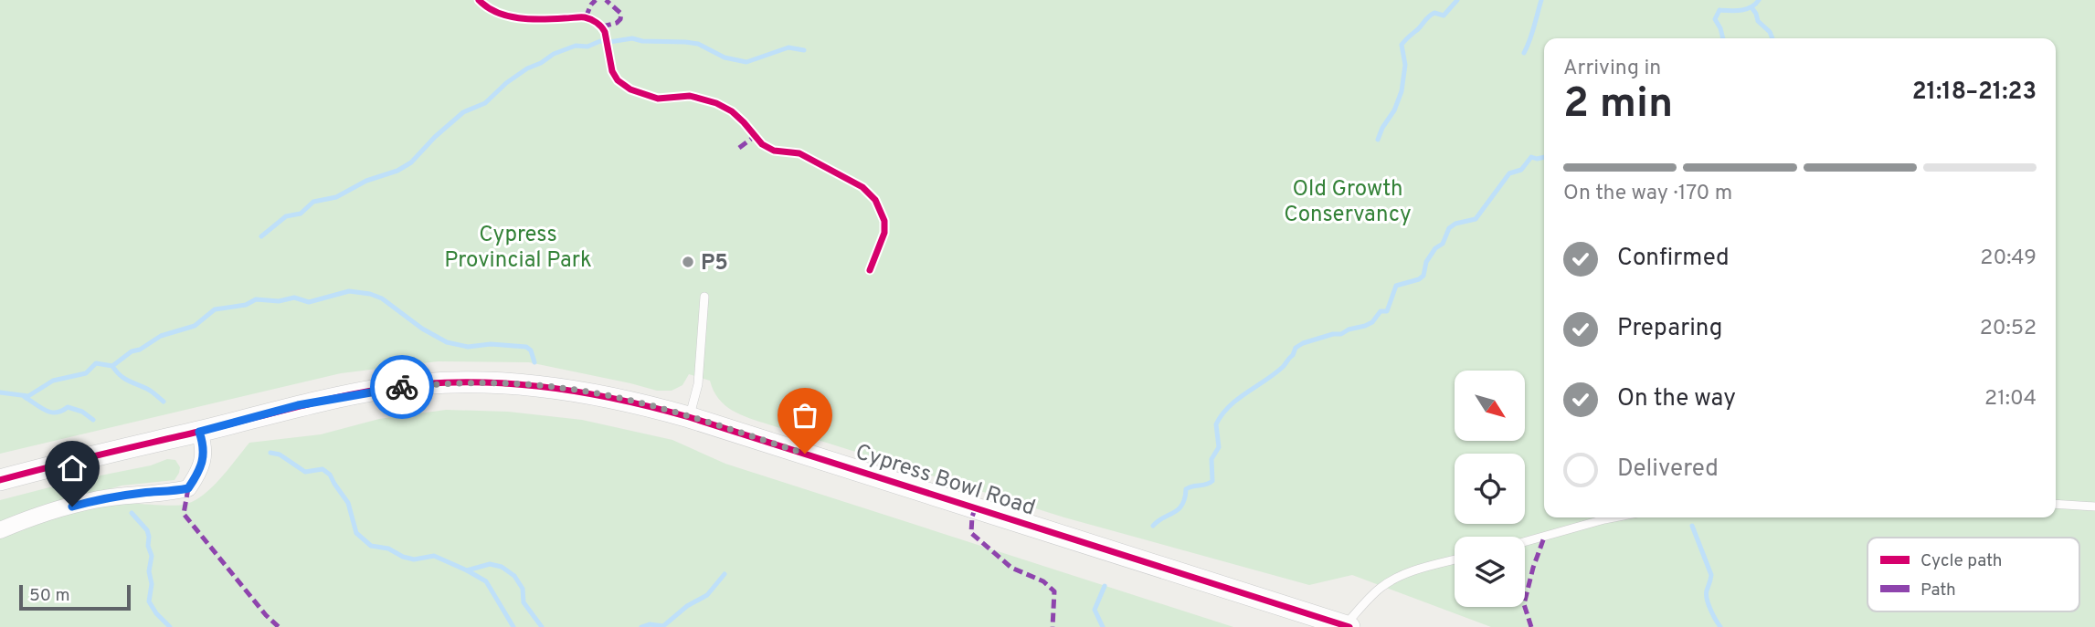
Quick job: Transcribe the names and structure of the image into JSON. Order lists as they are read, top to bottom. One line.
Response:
{"streets":{"street":["Cypress Bowl Road"]},"parks":["Old Growth Conservancy","Cypress Provincial Park"],"places":["P5"],"legend":["Cycle path","Path"],"scale_bar":"50 m","north":"bottom right","page":{"heading":["2 min","Arriving in","21:18–21:23"],"bar":"On the way · 170 m","list":[["Confirmed","20:49"],["Preparing","20:52"],["On the way","21:04"],"Delivered"],"scale":"50 m"}}
